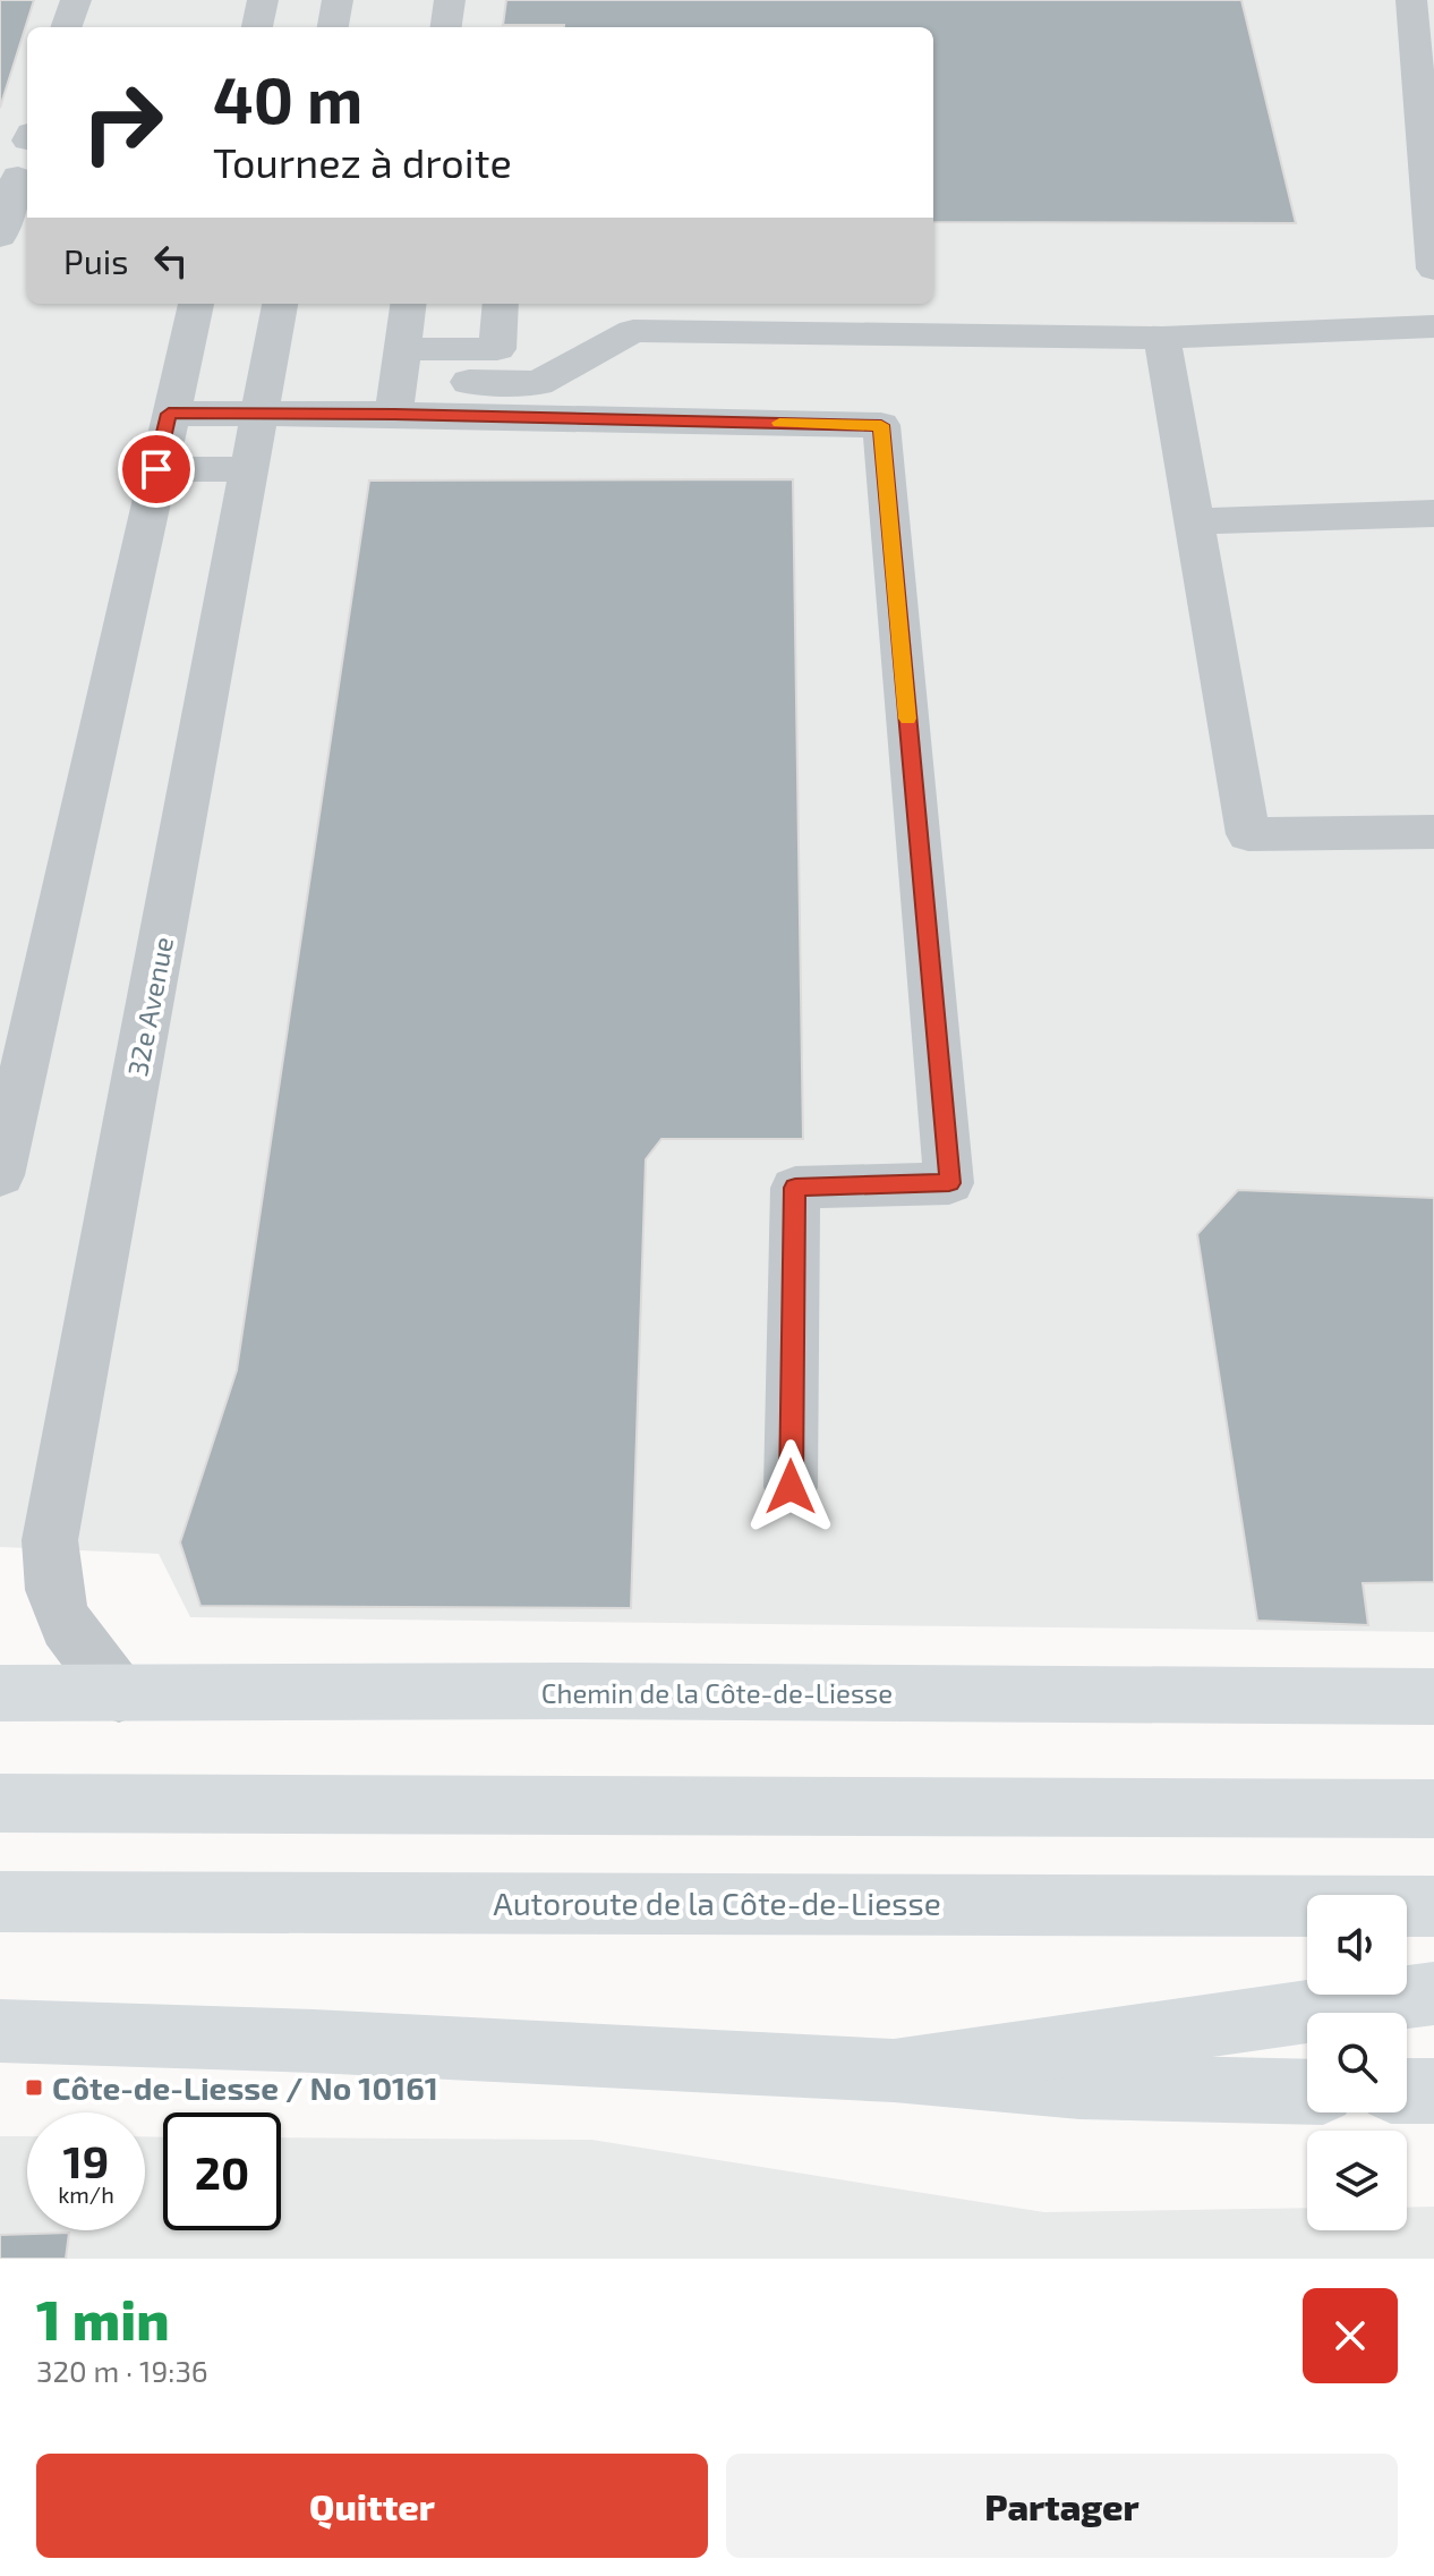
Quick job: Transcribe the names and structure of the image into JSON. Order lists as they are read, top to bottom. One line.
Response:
{"streets":{"main road":["Chemin de la Côte-de-Liesse","Autoroute de la Côte-de-Liesse"],"street":["32e Avenue"]},"crossings":[["32e Avenue","Chemin de la Côte-de-Liesse"]],"places":{"transit":["Côte-de-Liesse / No 10161"]},"page":{"turn":["40 m","Tournez à droite"],"then":"Puis","speed":"19 km/h","limit":"20","heading":["1 min","320 m · 19:36"],"buttons":["Quitter","Partager"]}}
